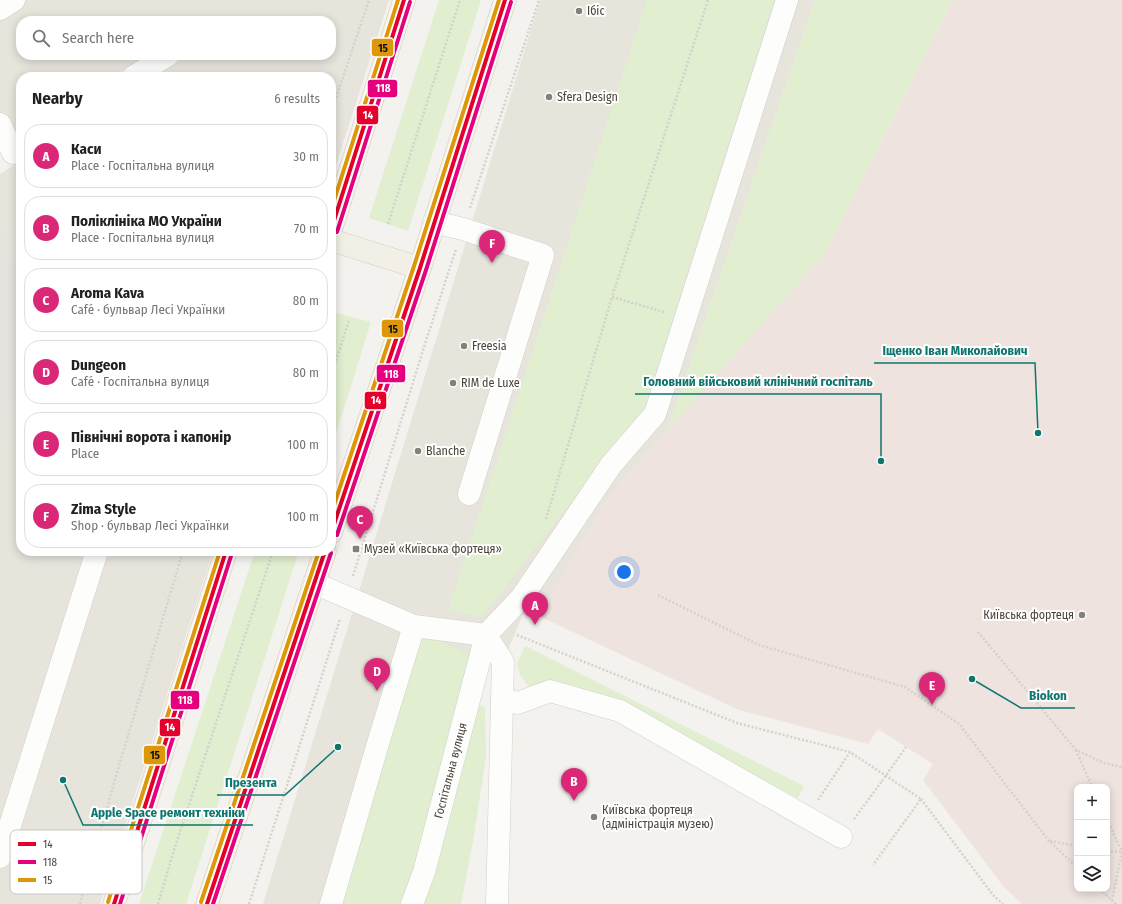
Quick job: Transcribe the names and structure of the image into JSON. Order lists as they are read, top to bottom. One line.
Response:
{"streets":{"street":["Госпітальна вулиця"]},"places":{"other":["Ібіс","Sfera Design","Freesia","RIM de Luxe","Іщенко Іван Миколайович","Blanche","Головний військовий клінічний госпіталь","Київська фортеця","Biokon","Презента","Apple Space ремонт техніки","Київська фортеця (адміністрація музею)"],"transit":["Музей «Київська фортеця»"]},"lines":["transit line 14","transit line 15","transit line 118"],"legend":["14","118","15"],"page":{"search":"Search here","heading":["Nearby","6 results"],"list":[{"mark":"A","name":"Каси","note":"Place · Госпітальна вулиця","value":"30 m"},{"mark":"B","name":"Поліклініка МО України","note":"Place · Госпітальна вулиця","value":"70 m"},{"mark":"C","name":"Aroma Kava","note":"Café · бульвар Лесі Українки","value":"80 m"},{"mark":"D","name":"Dungeon","note":"Café · Госпітальна вулиця","value":"80 m"},{"mark":"E","name":"Північні ворота і капонір","note":"Place","value":"100 m"},{"mark":"F","name":"Zima Style","note":"Shop · бульвар Лесі Українки","value":"100 m"}],"pins":["F","C","A","D","E","B"],"map_buttons":["+","−"]}}
